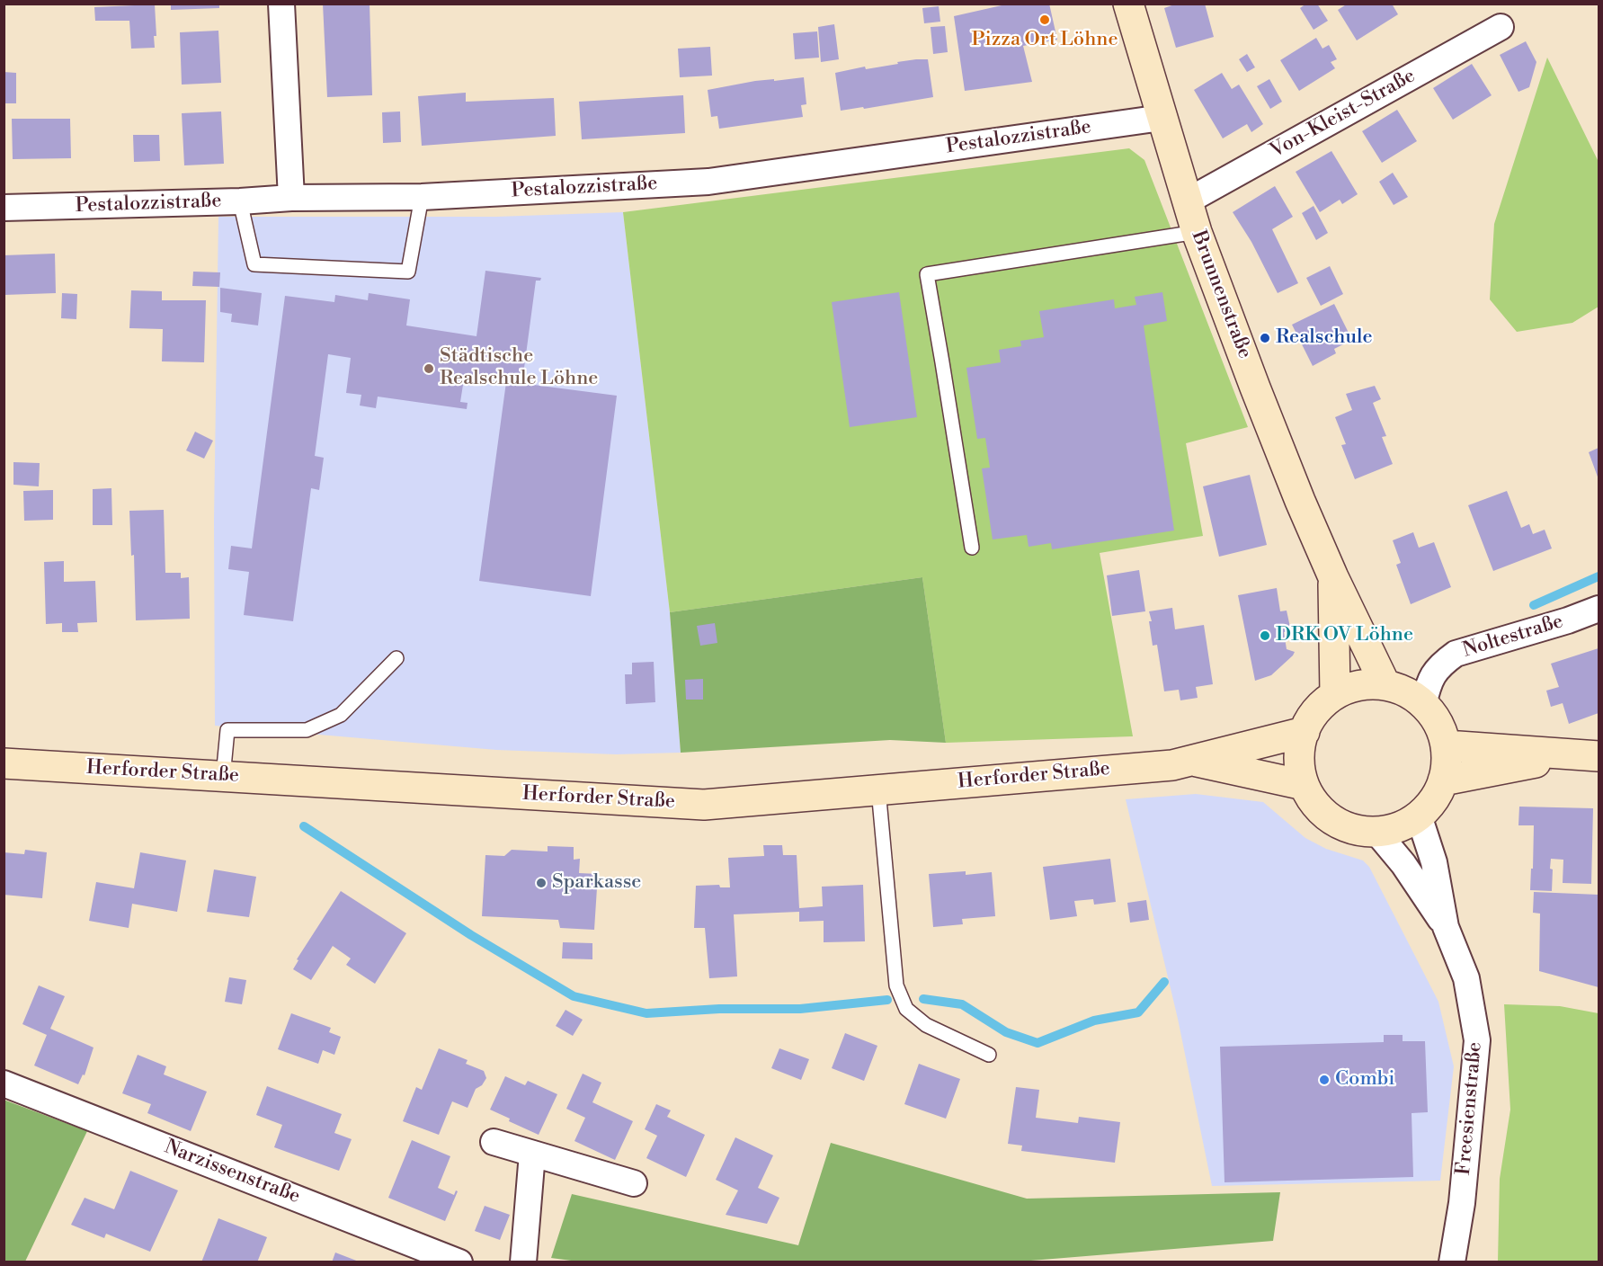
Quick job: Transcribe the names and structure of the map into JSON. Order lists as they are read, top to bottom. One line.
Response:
{"streets":{"main road":["Brunnenstraße","Herforder Straße"],"street":["Von-Kleist-Straße","Pestalozzistraße","Noltestraße","Freesienstraße","Narzissenstraße"]},"crossings":[["Von-Kleist-Straße","Brunnenstraße"],["Pestalozzistraße","Brunnenstraße"],["Brunnenstraße","Noltestraße"],["Brunnenstraße","Herforder Straße"],["Brunnenstraße","Freesienstraße"],["Noltestraße","Herforder Straße"],["Noltestraße","Freesienstraße"],["Herforder Straße","Freesienstraße"]],"places":["Pizza Ort Löhne","Realschule","Städtische Realschule Löhne","DRK OV Löhne","Sparkasse","Combi"]}
